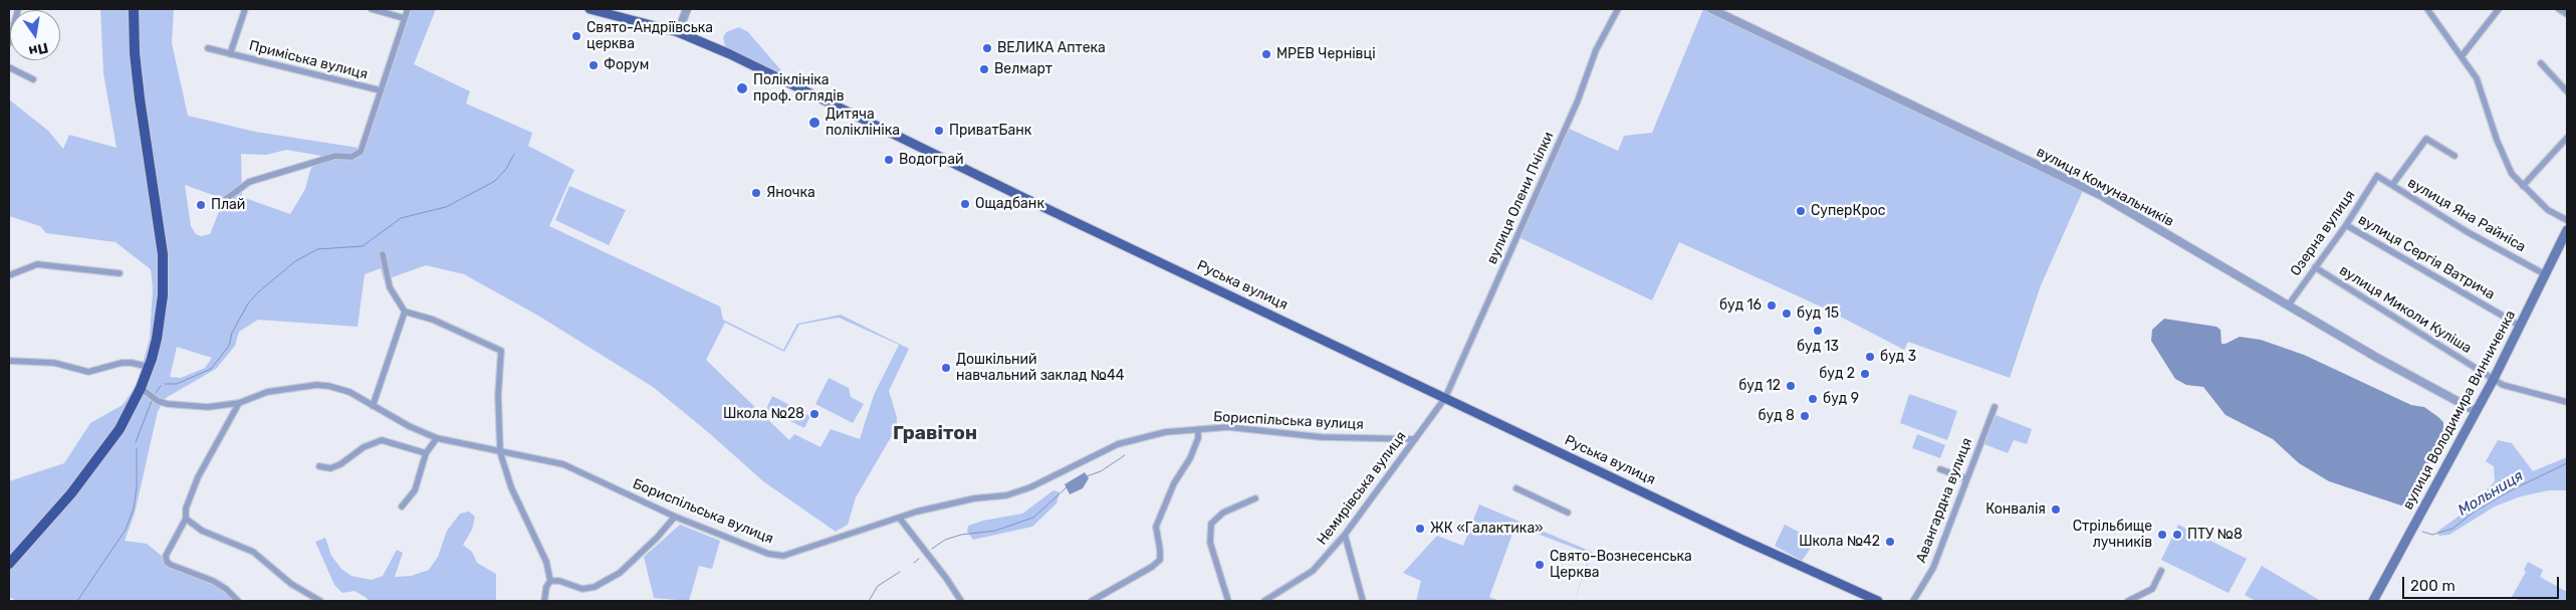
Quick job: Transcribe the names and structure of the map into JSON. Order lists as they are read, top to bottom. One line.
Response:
{"streets":{"main road":["Руська вулиця","вулиця Володимира Винниченка"],"street":["Приміська вулиця","вулиця Комунальників","вулиця Олени Пчілки","вулиця Яна Райніса","Озерна вулиця","вулиця Сергія Ватрича","вулиця Миколи Куліша","Бориспільська вулиця","Немирівська вулиця","Авангардна вулиця"]},"crossings":[["вулиця Комунальників","Озерна вулиця"],["вулиця Комунальників","вулиця Володимира Винниченка"],["вулиця Олени Пчілки","Руська вулиця"],["вулиця Олени Пчілки","Немирівська вулиця"],["вулиця Яна Райніса","Озерна вулиця"],["вулиця Яна Райніса","вулиця Володимира Винниченка"],["Озерна вулиця","вулиця Сергія Ватрича"],["Озерна вулиця","вулиця Миколи Куліша"],["вулиця Сергія Ватрича","вулиця Володимира Винниченка"],["Руська вулиця","Немирівська вулиця"],["вулиця Миколи Куліша","вулиця Володимира Винниченка"],["Бориспільська вулиця","Немирівська вулиця"]],"districts":["Гравітон"],"water":["Мольниця"],"places":["Свято-Андріївська церква","ВЕЛИКА Аптека","МРЕВ Чернівці","Форум","Велмарт","Поліклініка проф. оглядів","Дитяча поліклініка","ПриватБанк","Водограй","Яночка","Ощадбанк","Плай","СуперКрос","буд 16","буд 15","буд 13","буд 3","Дошкільний навчальний заклад №44","буд 2","буд 12","буд 9","Школа №28","буд 8","Конвалія","ЖК «Галактика»","Стрільбище лучників","ПТУ №8","Школа №42","Свято-Вознесенська Церква"],"scale_bar":"200 m","north":"bottom"}
